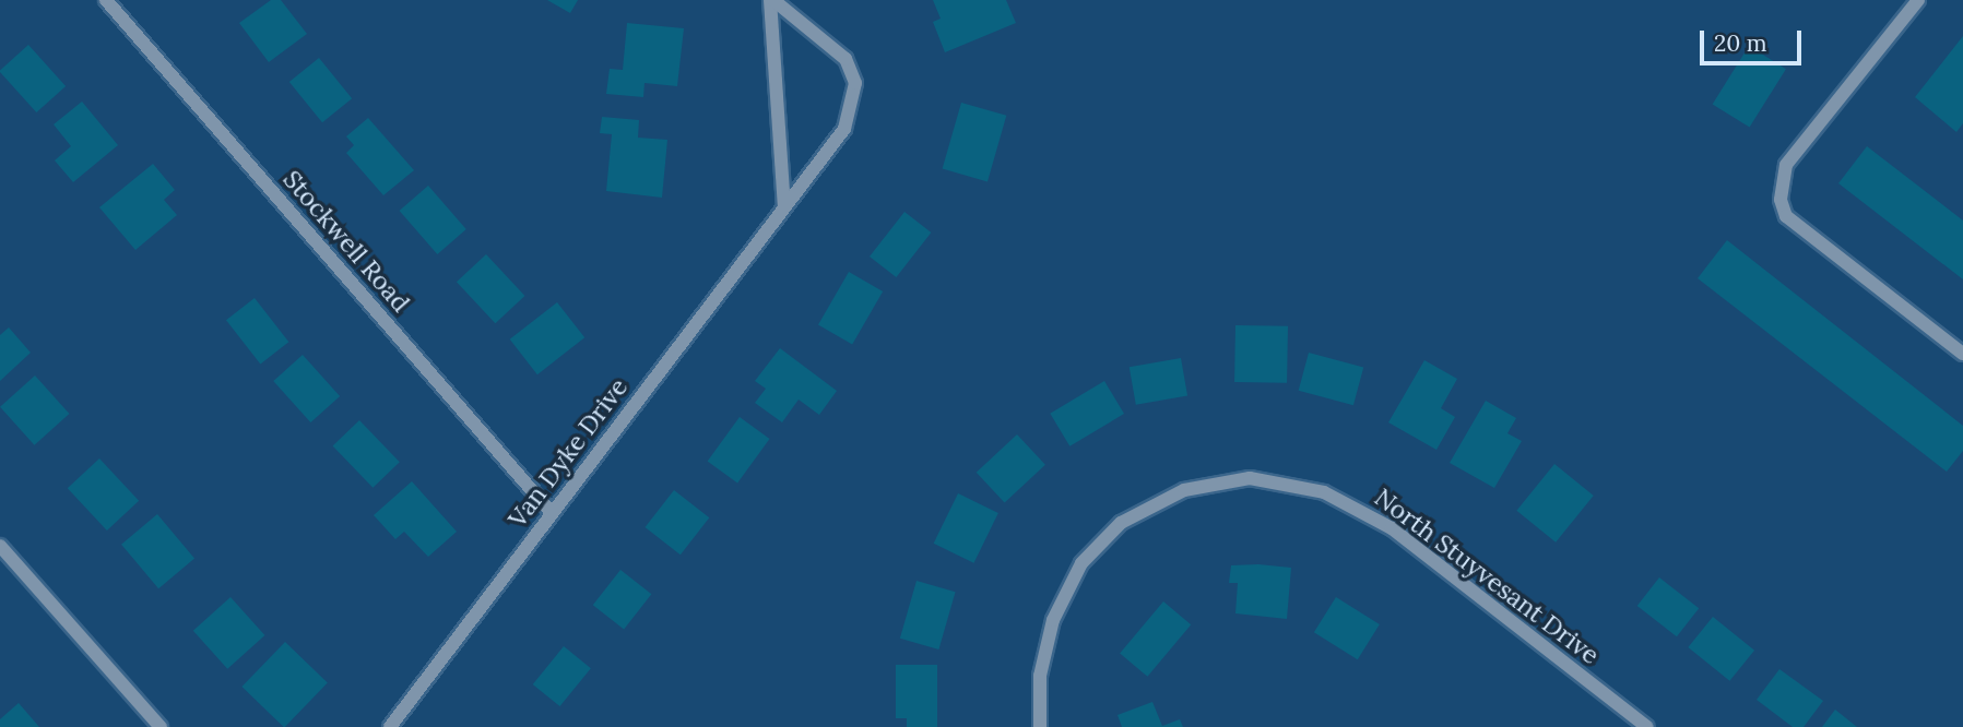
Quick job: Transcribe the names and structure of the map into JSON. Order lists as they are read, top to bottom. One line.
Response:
{"streets":{"street":["Stockwell Road","Van Dyke Drive","North Stuyvesant Drive"]},"crossings":[["Stockwell Road","Van Dyke Drive"]],"scale_bar":"20 m"}
